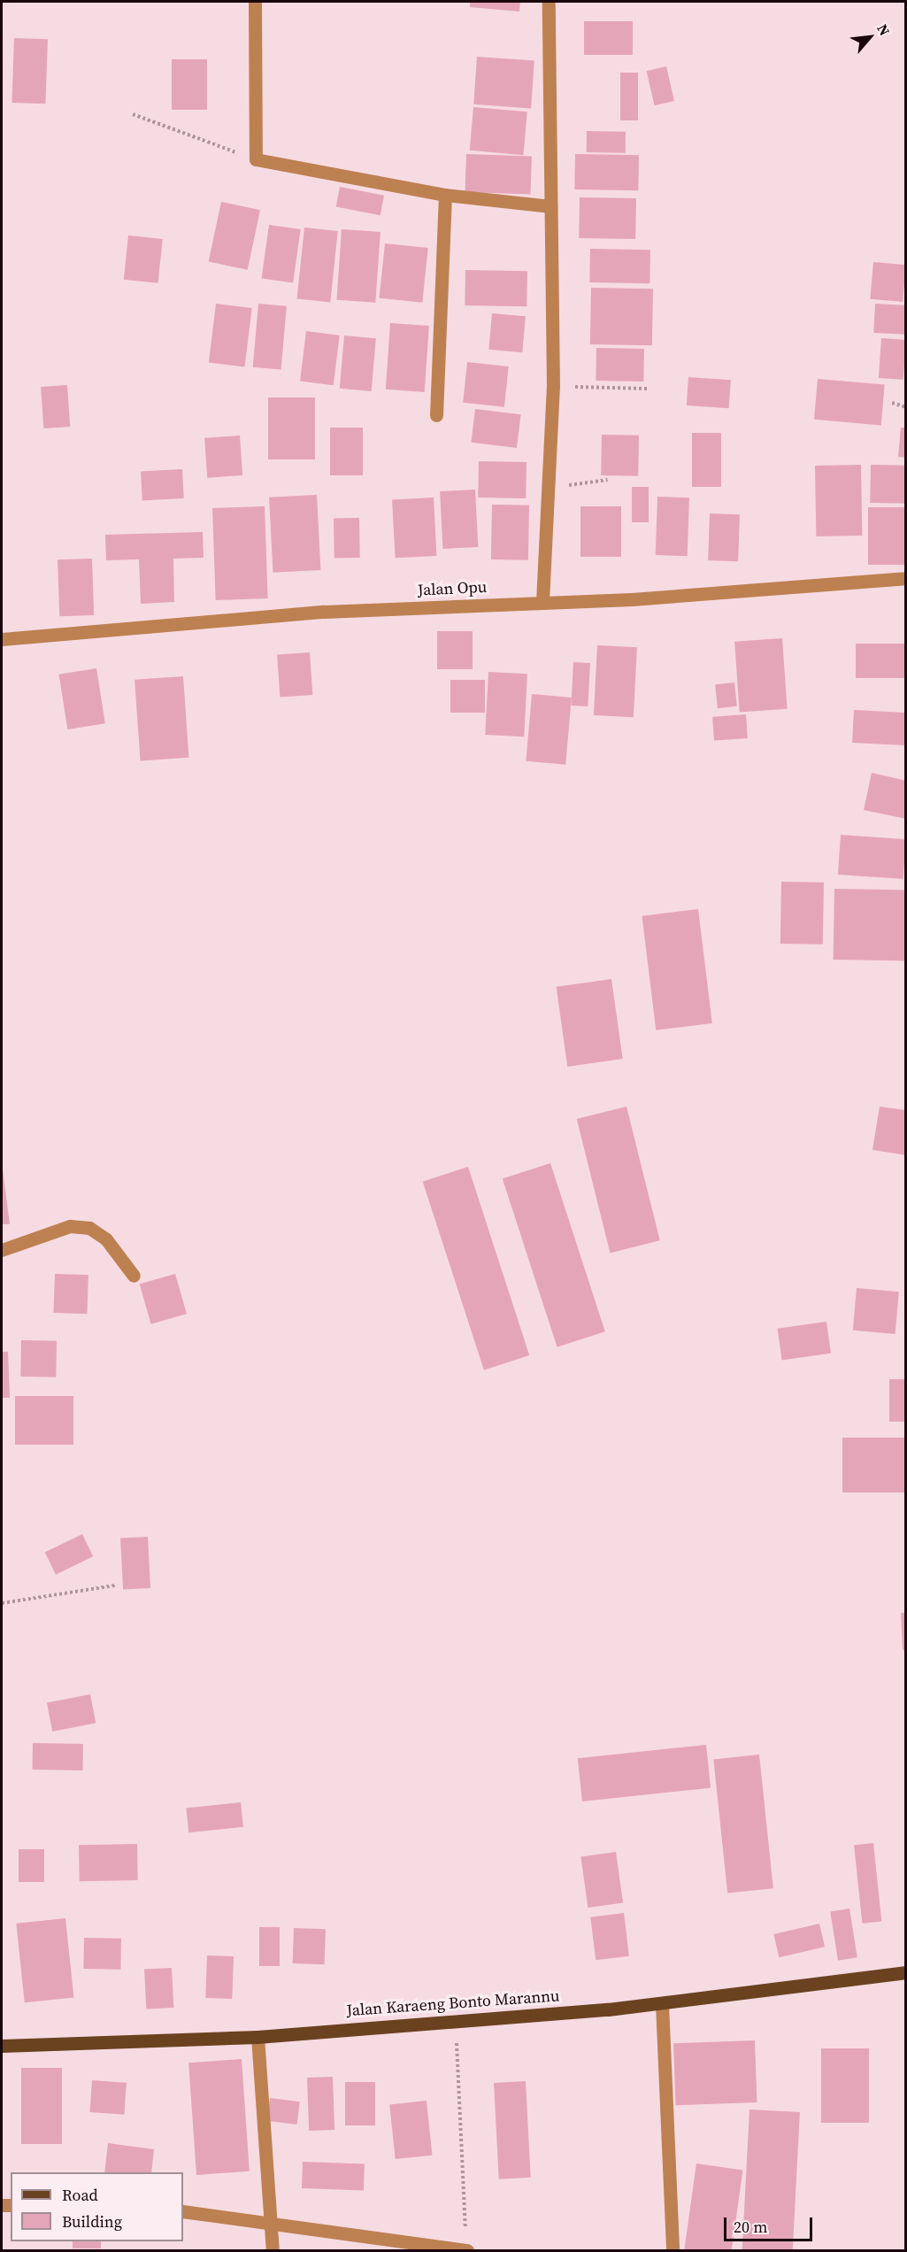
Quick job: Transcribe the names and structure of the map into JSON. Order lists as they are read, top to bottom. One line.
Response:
{"streets":{"main road":["Jalan Karaeng Bonto Marannu"],"street":["Jalan Opu"]},"legend":["Road","Building"],"scale_bar":"20 m","north":"top right"}
